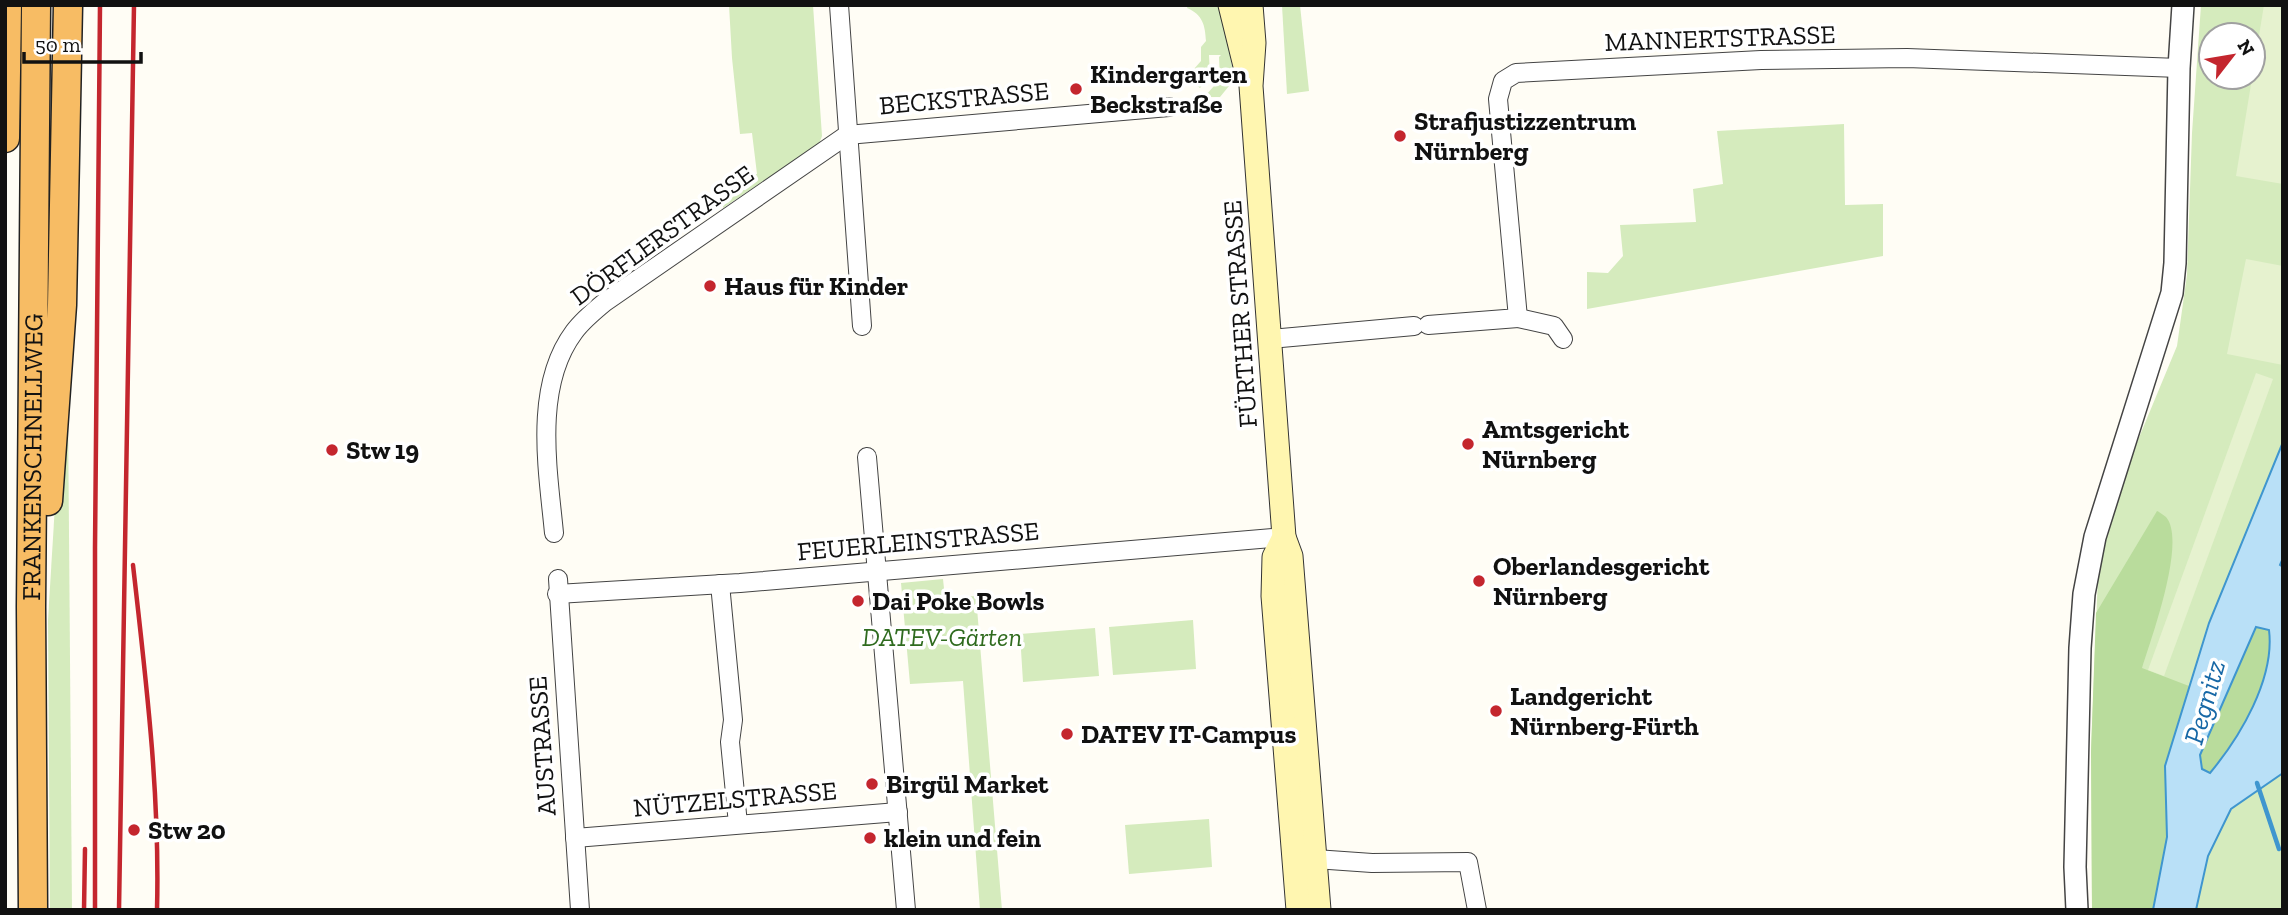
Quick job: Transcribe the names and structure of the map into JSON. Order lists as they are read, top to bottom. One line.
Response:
{"streets":{"highway":["FRANKENSCHNELLWEG"],"main road":["FÜRTHER STRASSE"],"street":["MANNERTSTRASSE","BECKSTRASSE","DÖRFLERSTRASSE","FEUERLEINSTRASSE","AUSTRASSE","NÜTZELSTRASSE"]},"crossings":[["BECKSTRASSE","DÖRFLERSTRASSE"],["FÜRTHER STRASSE","FEUERLEINSTRASSE"],["FEUERLEINSTRASSE","AUSTRASSE"],["AUSTRASSE","NÜTZELSTRASSE"]],"water":["Pegnitz"],"parks":["DATEV-Gärten"],"places":["Kindergarten Beckstraße","Strafjustizzentrum Nürnberg","Haus für Kinder","Amtsgericht Nürnberg","Stw 19","Oberlandesgericht Nürnberg","Dai Poke Bowls","Landgericht Nürnberg-Fürth","DATEV IT-Campus","Birgül Market","Stw 20","klein und fein"],"scale_bar":"50 m","north":"top right"}
